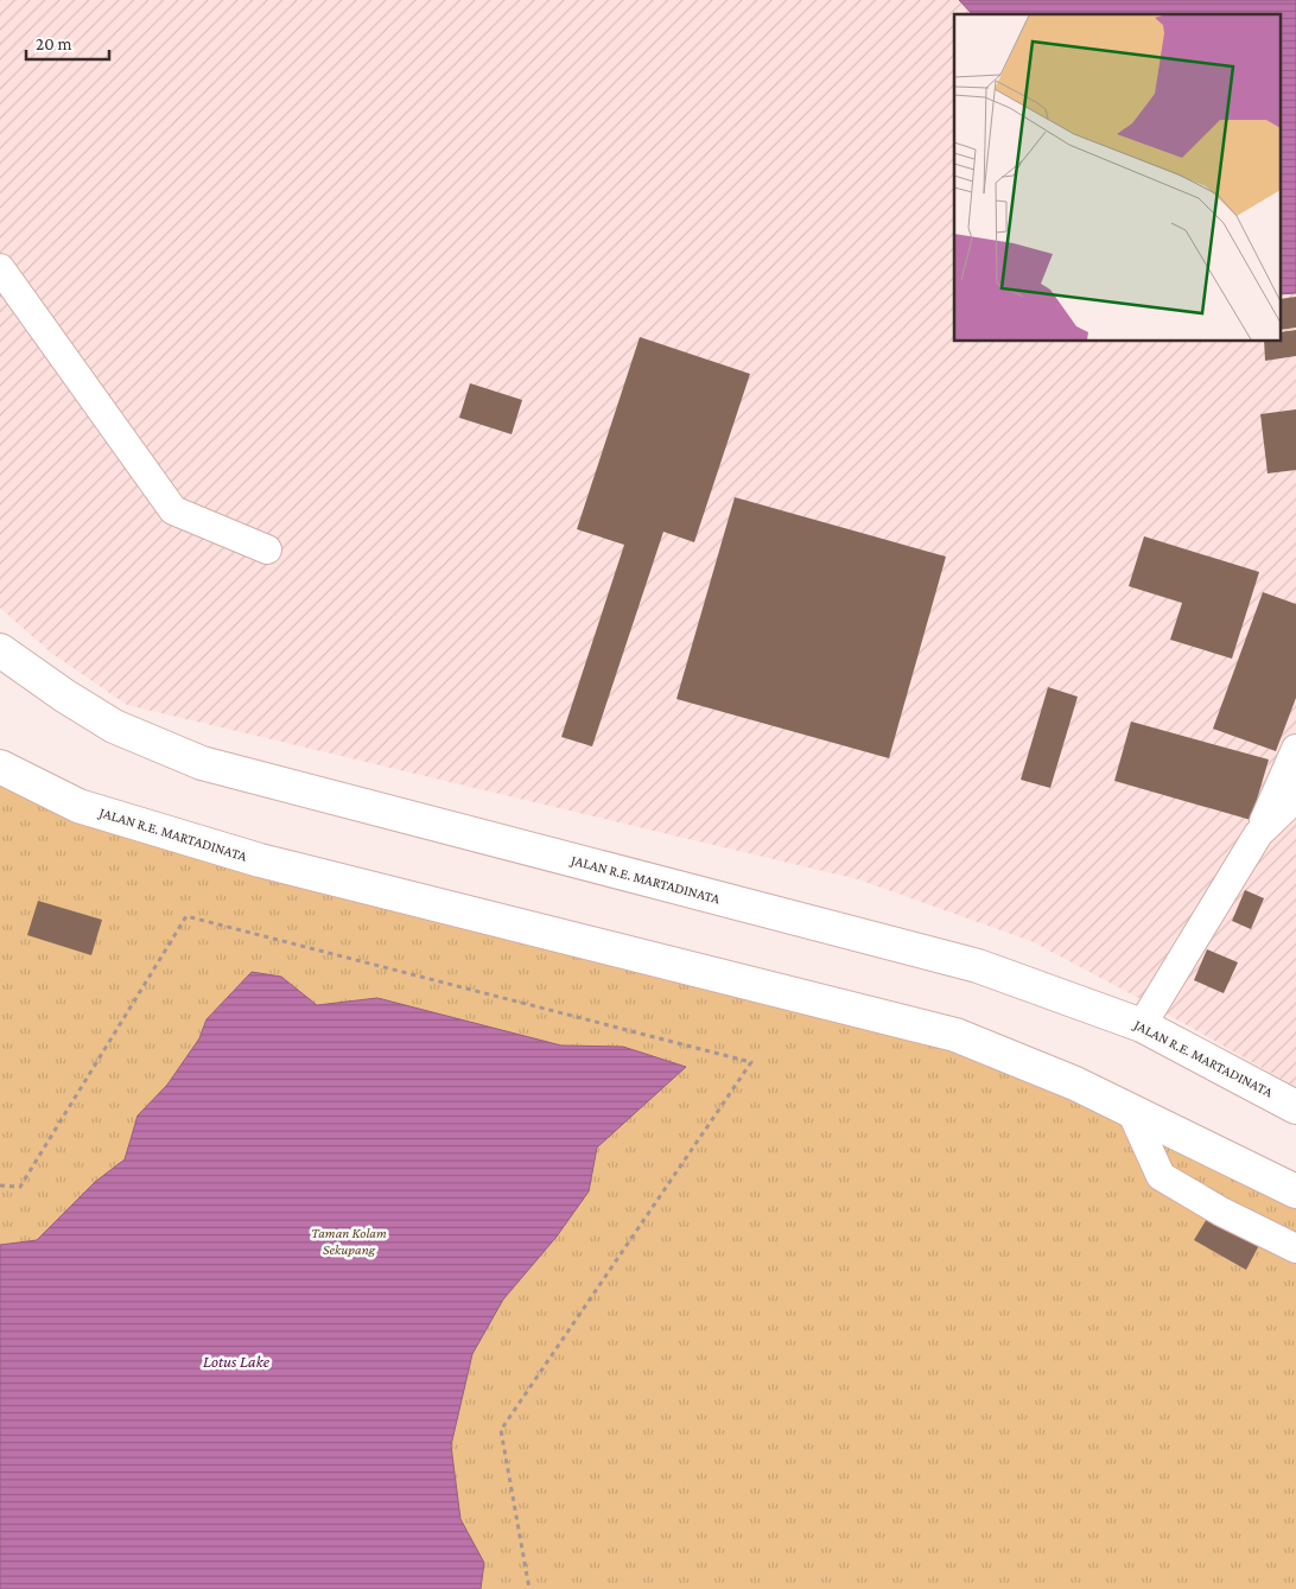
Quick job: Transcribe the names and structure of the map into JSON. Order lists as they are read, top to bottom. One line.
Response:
{"streets":{"highway":["JALAN R.E. MARTADINATA"]},"water":["Lotus Lake"],"parks":["Taman Kolam Sekupang"],"scale_bar":"20 m"}
